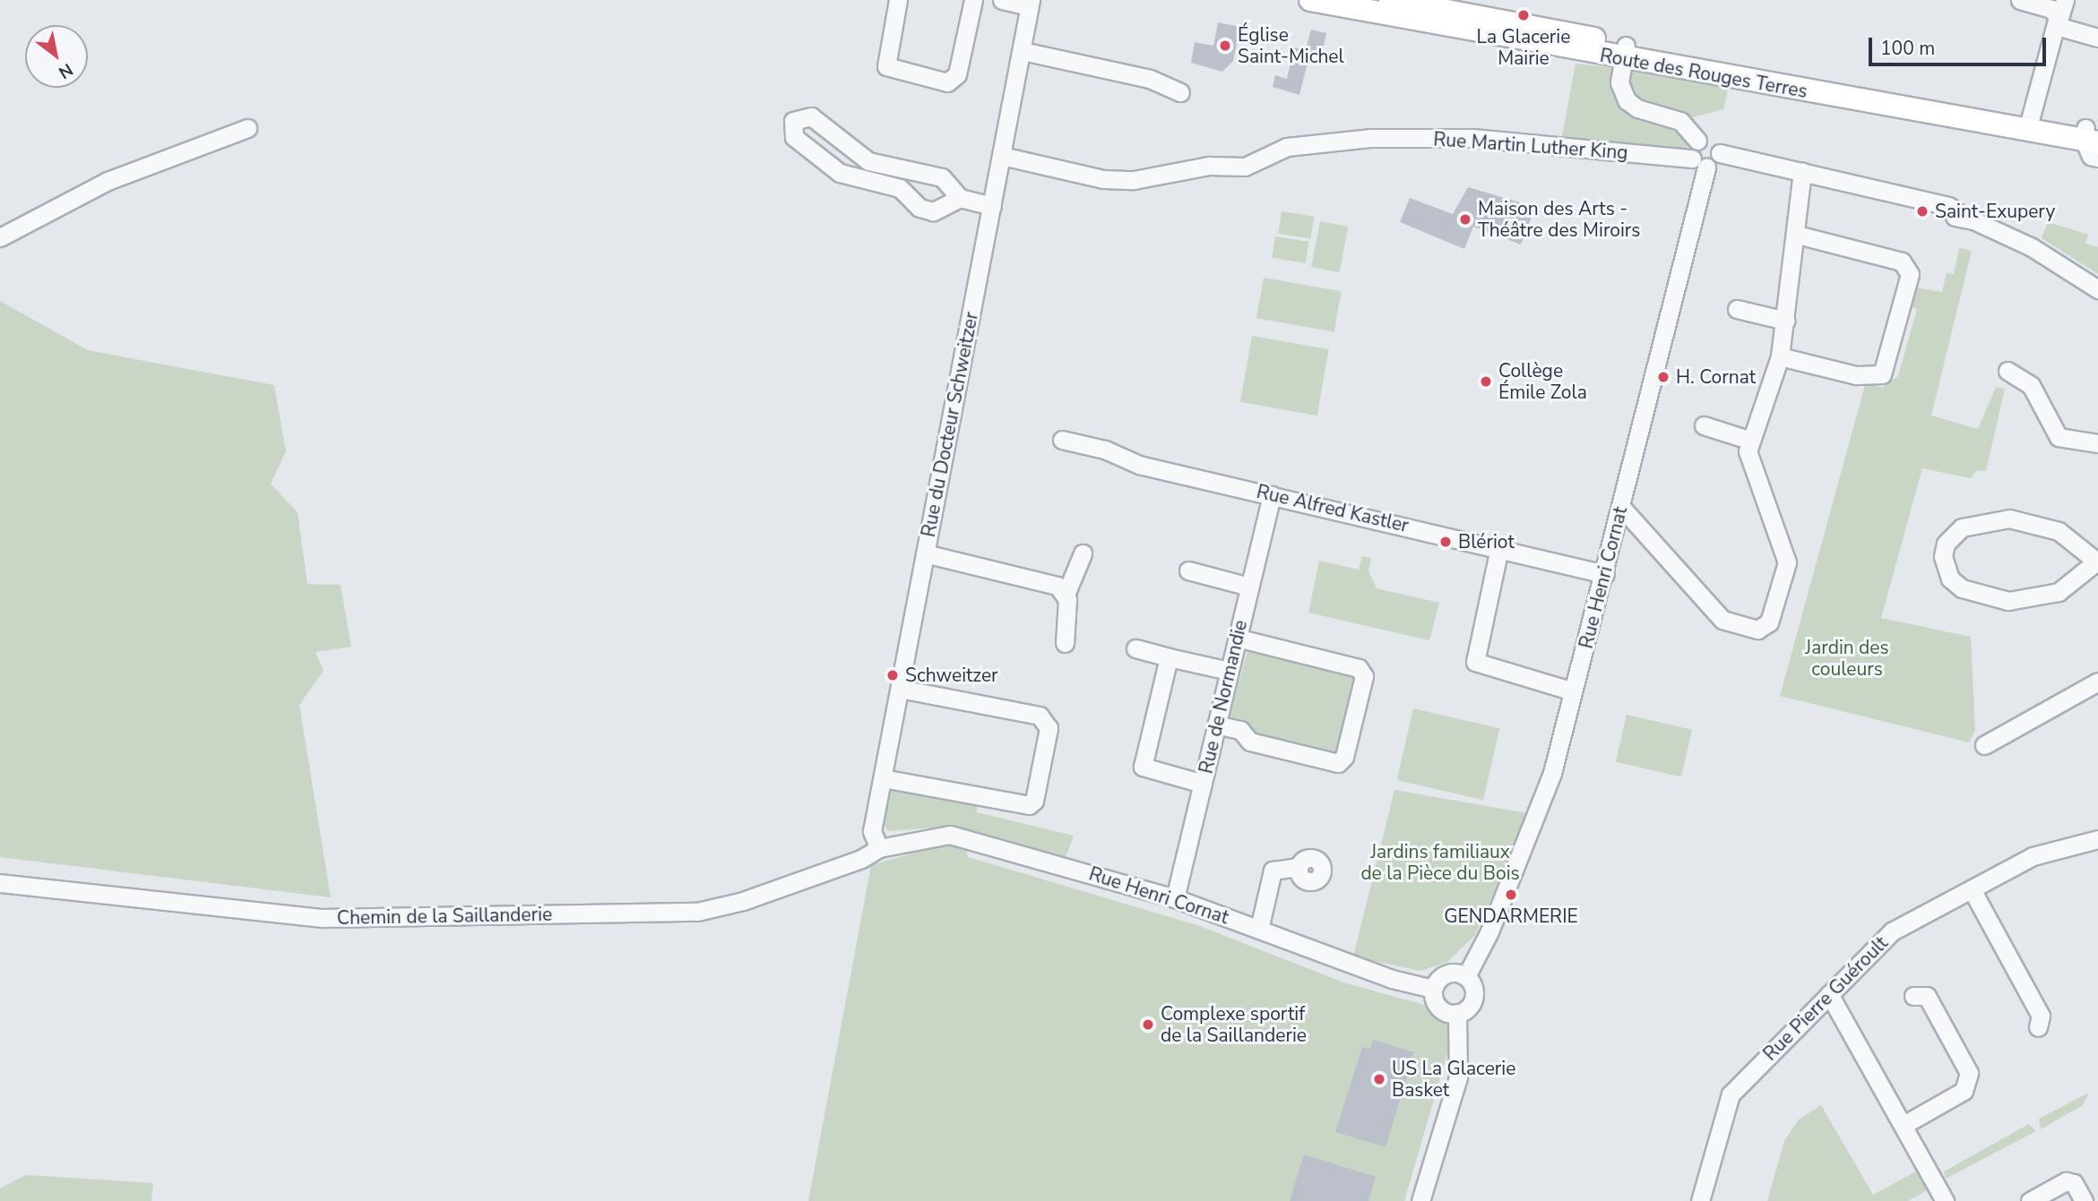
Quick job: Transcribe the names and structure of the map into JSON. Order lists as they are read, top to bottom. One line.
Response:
{"streets":{"main road":["Route des Rouges Terres"],"street":["Rue Martin Luther King","Rue du Docteur Schweitzer","Rue Alfred Kastler","Rue Henri Cornat","Rue de Normandie","Chemin de la Saillanderie","Rue Pierre Guéroult"]},"crossings":[["Rue Martin Luther King","Rue du Docteur Schweitzer"],["Rue Martin Luther King","Rue Henri Cornat"],["Rue du Docteur Schweitzer","Rue Henri Cornat"],["Rue du Docteur Schweitzer","Chemin de la Saillanderie"],["Rue Alfred Kastler","Rue Henri Cornat"],["Rue Alfred Kastler","Rue de Normandie"],["Rue Henri Cornat","Rue de Normandie"],["Rue Henri Cornat","Chemin de la Saillanderie"]],"parks":["Jardin des couleurs","Jardins familiaux de la Pièce du Bois"],"places":["La Glacerie Mairie","Église Saint-Michel","Saint-Exupery","Maison des Arts - Théâtre des Miroirs","H. Cornat","Collège Émile Zola","Blériot","Schweitzer","GENDARMERIE","Complexe sportif de la Saillanderie","US La Glacerie Basket"],"scale_bar":"100 m","north":"bottom right"}
